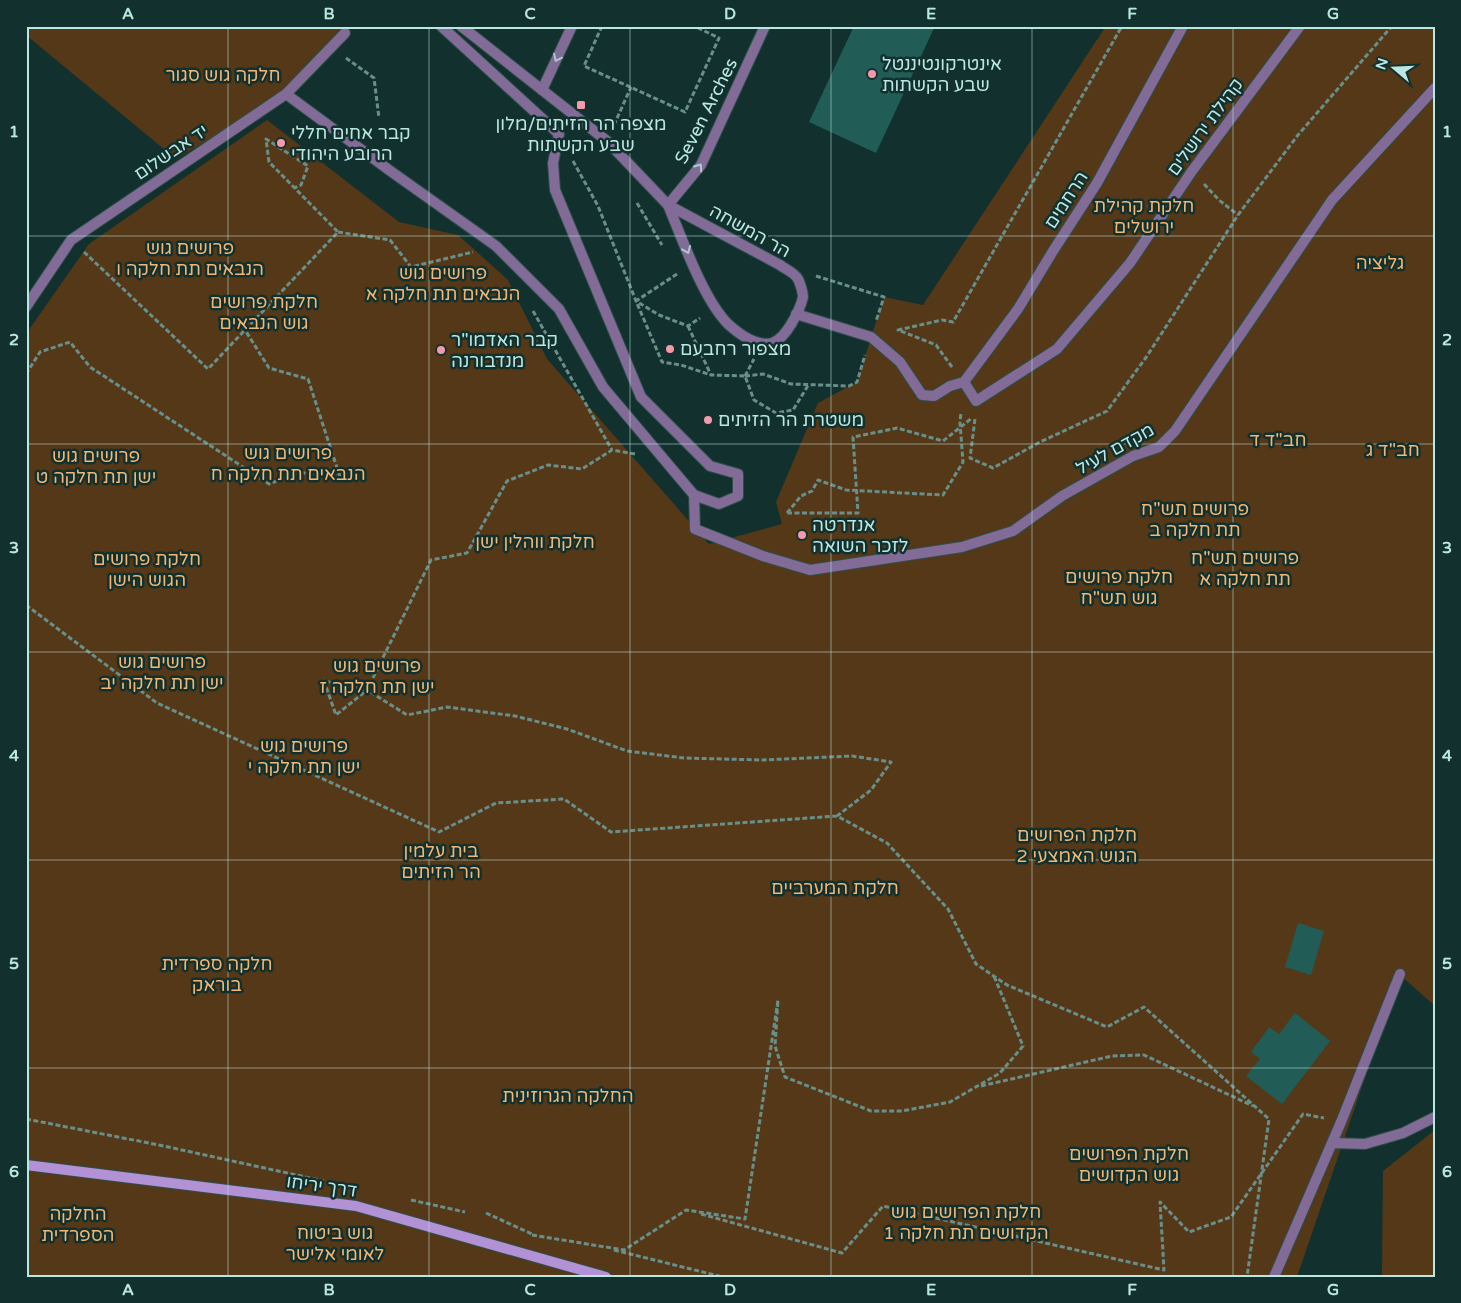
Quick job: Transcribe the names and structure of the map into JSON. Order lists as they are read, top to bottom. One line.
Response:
{"streets":{"main road":["דרך יריחו"],"street":["Seven Arches","קהילת ירושלים","יד אבשלום","הרחמים","הר המשחה","מקדם לעיל"]},"crossings":[["Seven Arches","הר המשחה"],["קהילת ירושלים","הרחמים"]],"one_way":["Seven Arches"],"parks":["חלקה גוש סגור","חלקת קהילת ירושלים","פרושים גוש הנבאים תת חלקה ו","גליציה","פרושים גוש הנבאים תת חלקה א","חלקת פרושים גוש הנבאים","חב\"ד ד","חב\"ד ג","פרושים גוש הנבאים תת חלקה ח","פרושים גוש ישן תת חלקה ט","פרושים תש\"ח תת חלקה ב","חלקת ווהלין ישן","פרושים תש\"ח תת חלקה א","חלקת פרושים הגוש הישן","חלקת פרושים גוש תש\"ח","פרושים גוש ישן תת חלקה יב","פרושים גוש ישן תת חלקה ז","פרושים גוש ישן תת חלקה י","חלקת הפרושים הגוש האמצעי 2","בית עלמין הר הזיתים","חלקת המערביים","חלקה ספרדית בוראק","החלקה הגרוזינית","חלקת הפרושים גוש הקדושים","חלקת הפרושים גוש הקדושים תת חלקה 1","החלקה הספרדית","גוש ביטוח לאומי אלישר"],"places":{"other":["אינטרקונטיננטל שבע הקשתות","קבר אחים חללי הרובע היהודי","מצפור רחבעם","קבר האדמו\"ר מנדבורנה","משטרת הר הזיתים","אנדרטה לזכר השואה"],"transit":["מצפה הר הזיתים/מלון שבע הקשתות"]},"north":"left","grid":{"columns":["A","B","C","D","E","F","G"],"rows":["1","2","3","4","5","6"]}}
